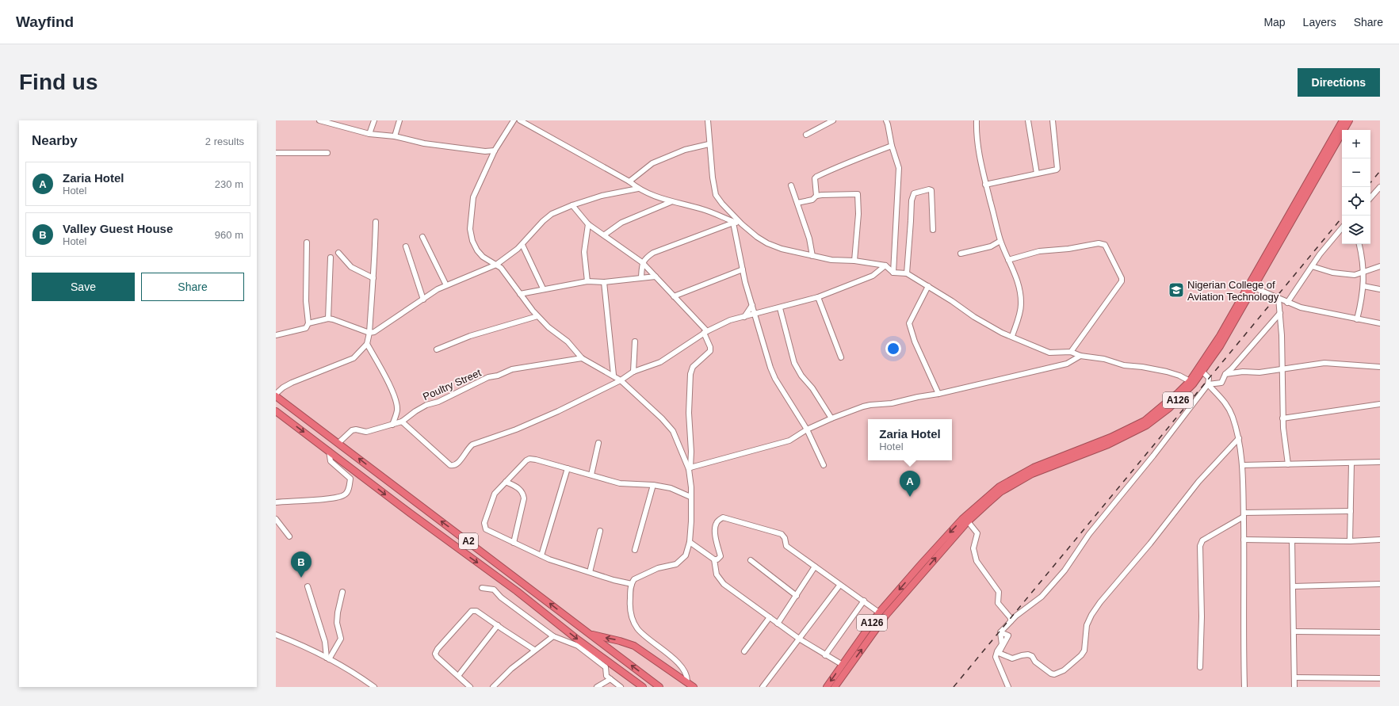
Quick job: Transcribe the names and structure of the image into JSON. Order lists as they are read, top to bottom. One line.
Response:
{"streets":{"highway":["A126","A2"],"street":["Poultry Street"]},"crossings":[["Poultry Street","A2"]],"places":{"school or university":["Nigerian College of Aviation Technology"]},"page":{"header":"Wayfind","nav":["Map","Layers","Share"],"buttons":["Directions",["Save","Share"]],"title":"Find us","heading":["Nearby","2 results"],"map_buttons":["+","−"],"list":[{"mark":"A","name":"Zaria Hotel","note":"Hotel","value":"230 m"},{"mark":"B","name":"Valley Guest House","note":"Hotel","value":"960 m"}],"popup":["Zaria Hotel","Hotel"],"pins":["A","B"]}}
